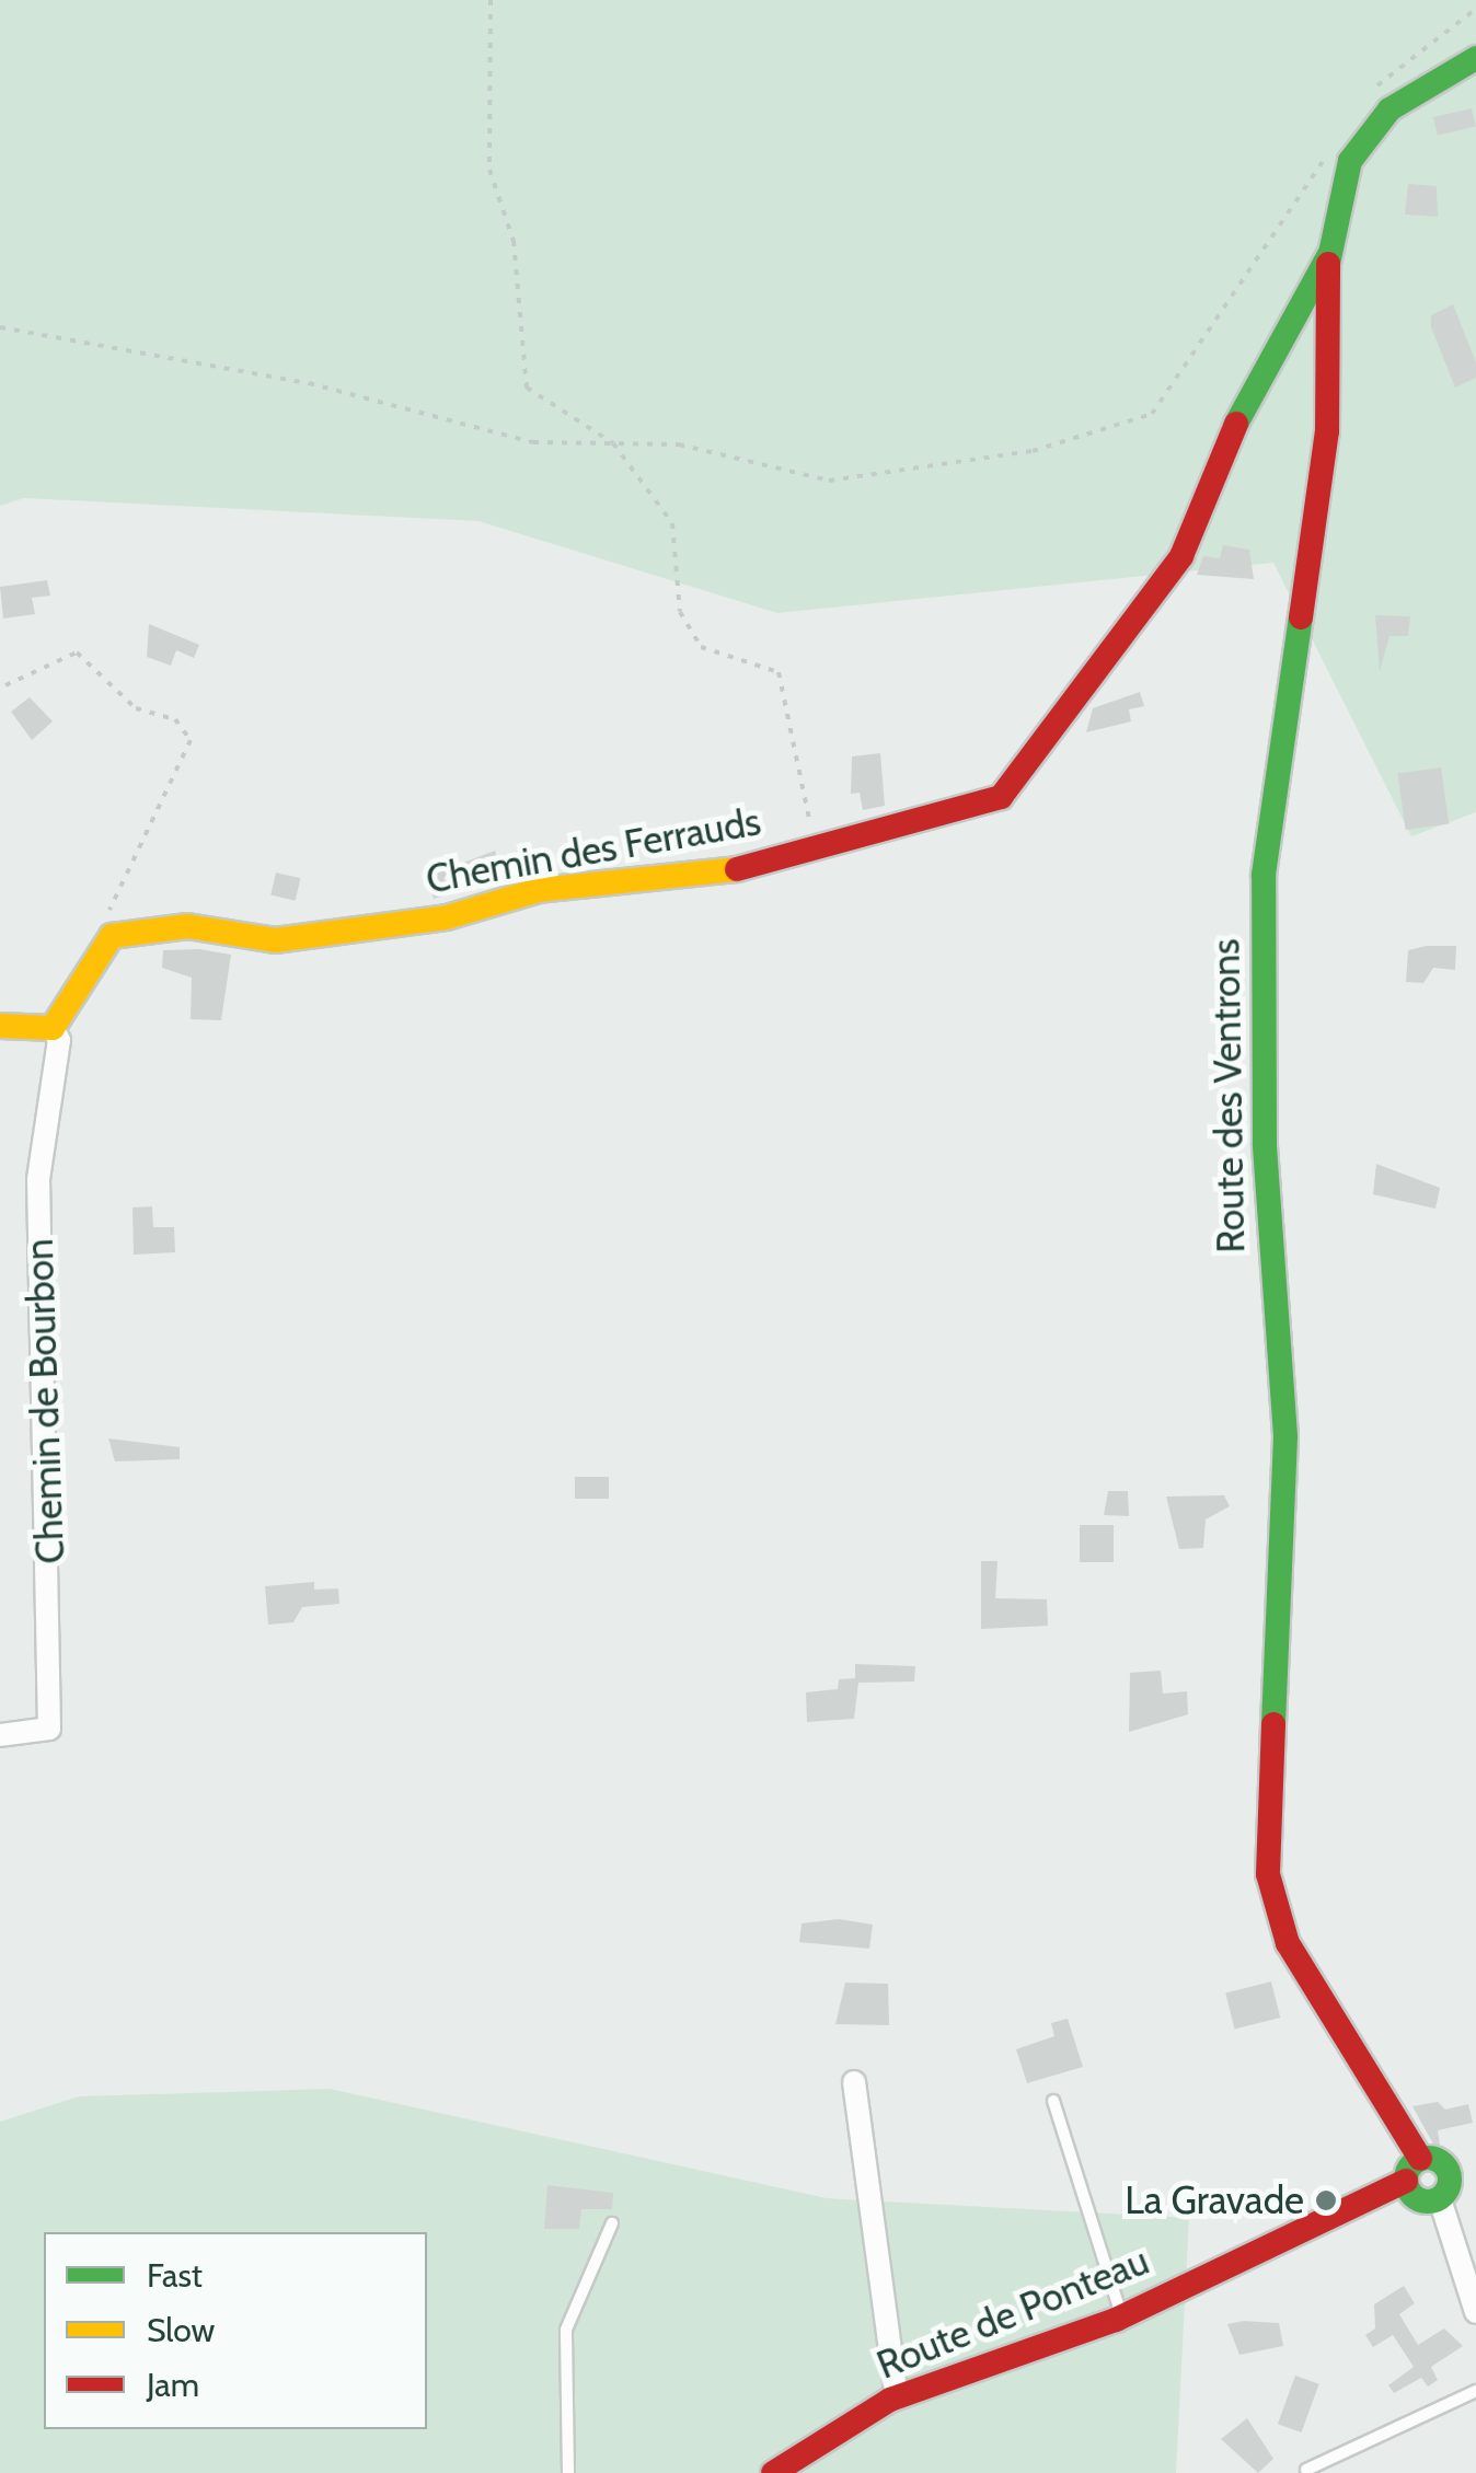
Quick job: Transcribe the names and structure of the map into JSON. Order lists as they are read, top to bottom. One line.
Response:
{"streets":{"street":["Chemin des Ferrauds","Route des Ventrons","Chemin de Bourbon","Route de Ponteau"]},"crossings":[["Chemin des Ferrauds","Route des Ventrons"],["Route des Ventrons","Route de Ponteau"]],"places":["La Gravade"],"legend":["Fast","Slow","Jam"]}
